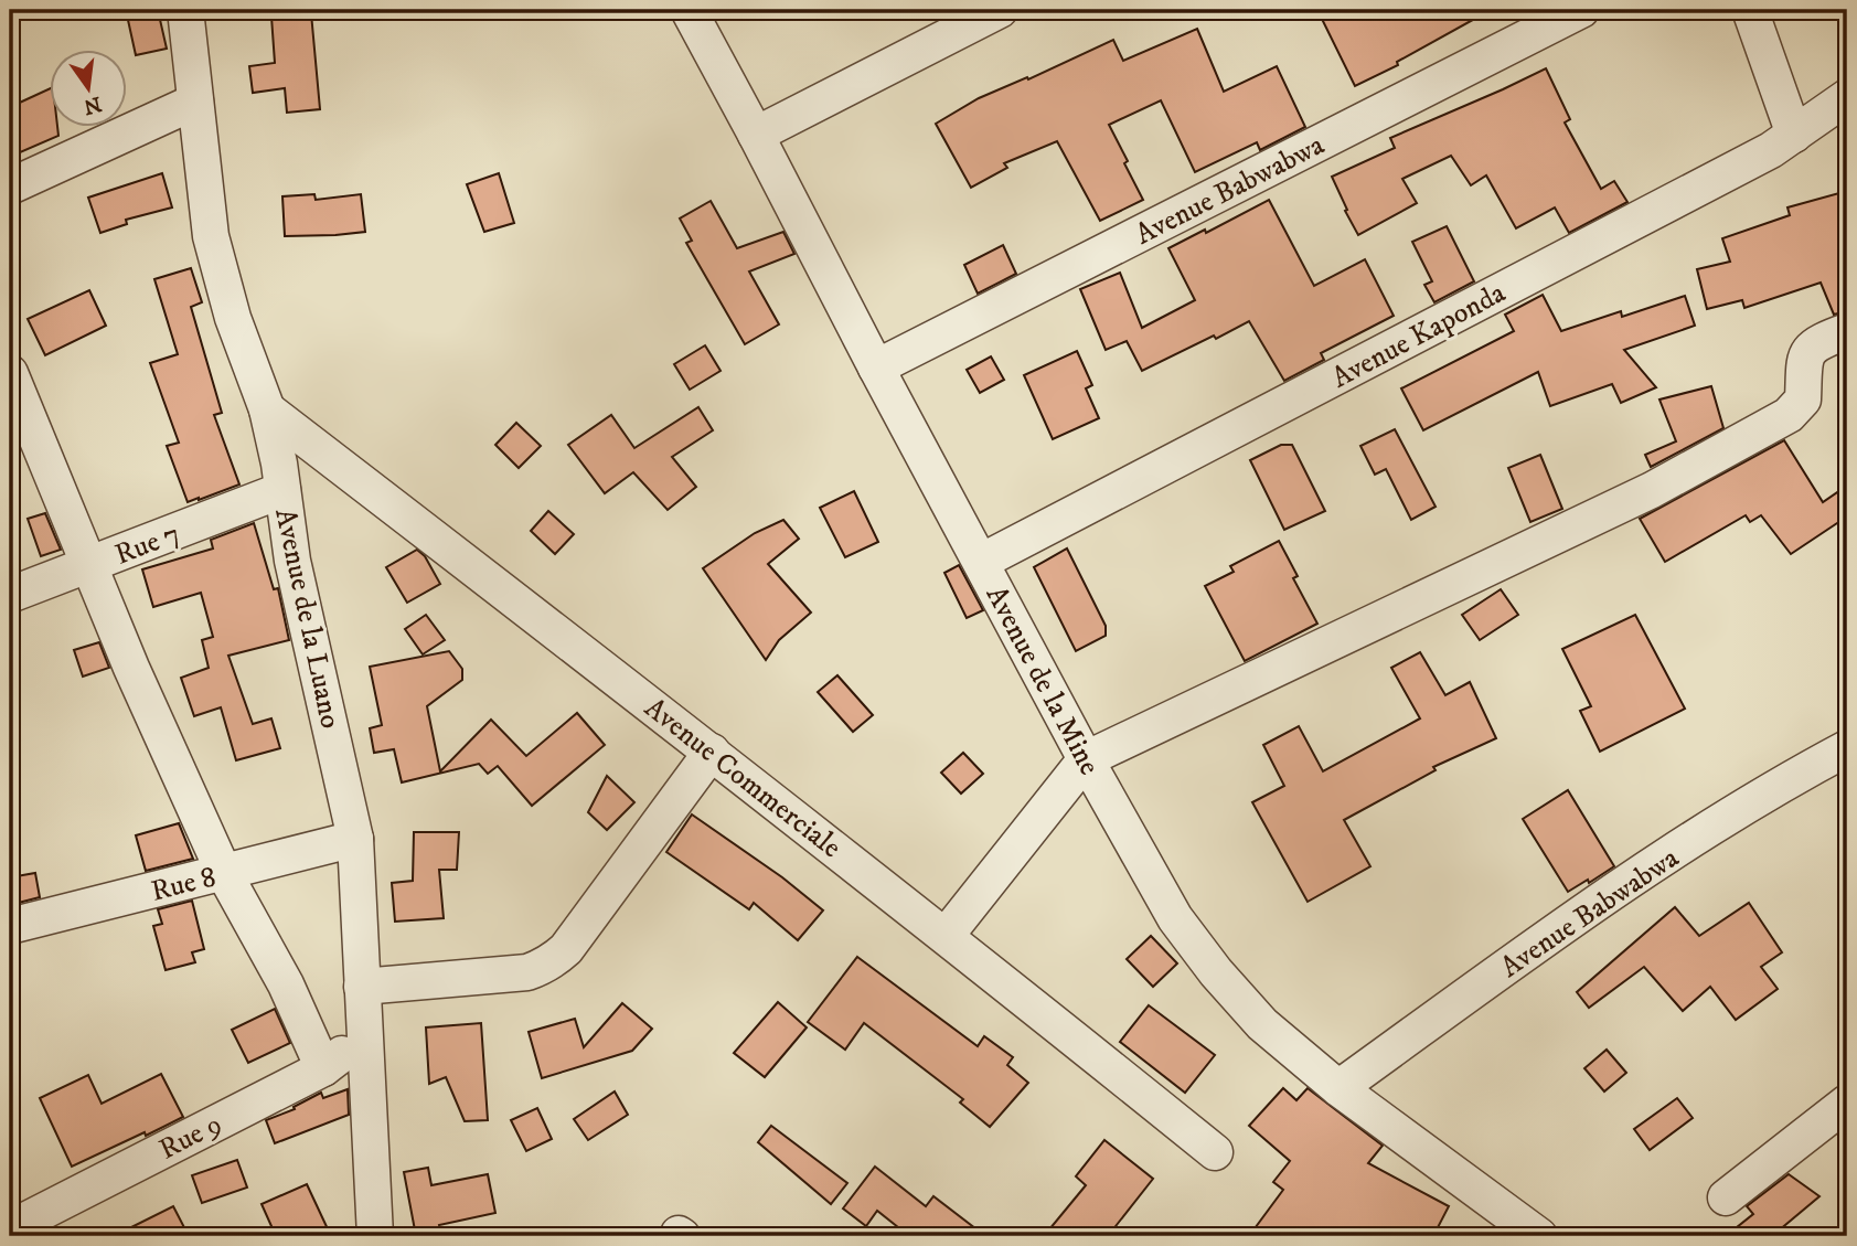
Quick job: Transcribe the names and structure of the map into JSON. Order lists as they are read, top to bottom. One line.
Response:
{"streets":{"street":["Avenue Babwabwa","Avenue Kaponda","Rue 7","Avenue de la Luano","Avenue de la Mine","Avenue Commerciale","Rue 8","Rue 9"]},"crossings":[["Avenue Babwabwa","Avenue de la Mine"],["Avenue Kaponda","Avenue de la Mine"],["Rue 7","Avenue de la Luano"],["Avenue de la Luano","Avenue Commerciale"],["Avenue de la Luano","Rue 8"],["Avenue de la Luano","Rue 9"]],"north":"bottom"}
